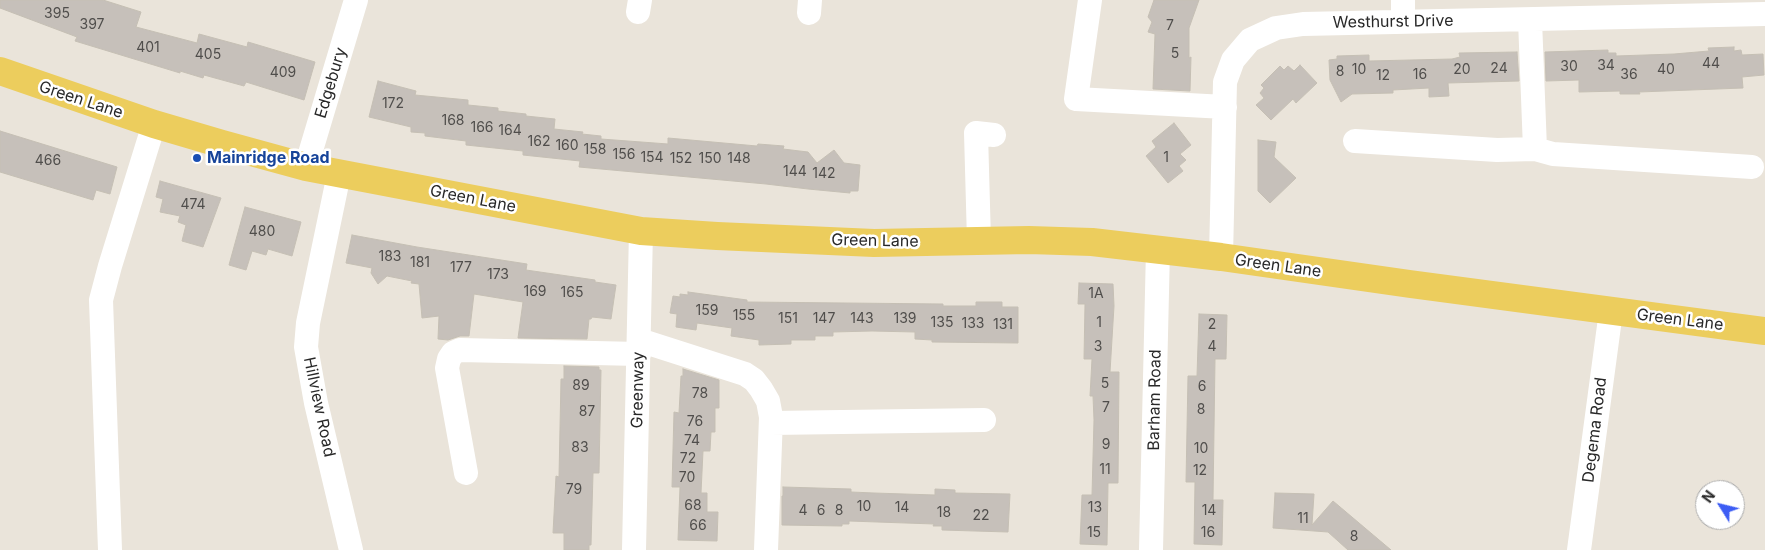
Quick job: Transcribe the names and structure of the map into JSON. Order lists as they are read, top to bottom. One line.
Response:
{"streets":{"main road":["Green Lane"],"street":["Westhurst Drive","Edgebury","Greenway","Barham Road","Hillview Road","Degema Road"]},"crossings":[["Westhurst Drive","Green Lane"],["Edgebury","Green Lane"],["Green Lane","Greenway"],["Green Lane","Barham Road"],["Green Lane","Hillview Road"],["Green Lane","Degema Road"]],"places":["Mainridge Road"],"house_numbers":["395","397","7","401","5","405","44","34","30","24","10","20","40","8","409","16","36","12","172","168","166","164","162","160","158","156","154","1","152","150","148","466","144","142","474","480","183","181","177","173","169","165","1A","159","155","151","147","143","139","135","1","133","131","2","3","4","5","89","6","78","7","8","87","76","74","9","83","10","72","11","12","70","79","68","10","14","13","4","6","8","14","18","22","11","66","15","16","8"],"north":"top left"}
